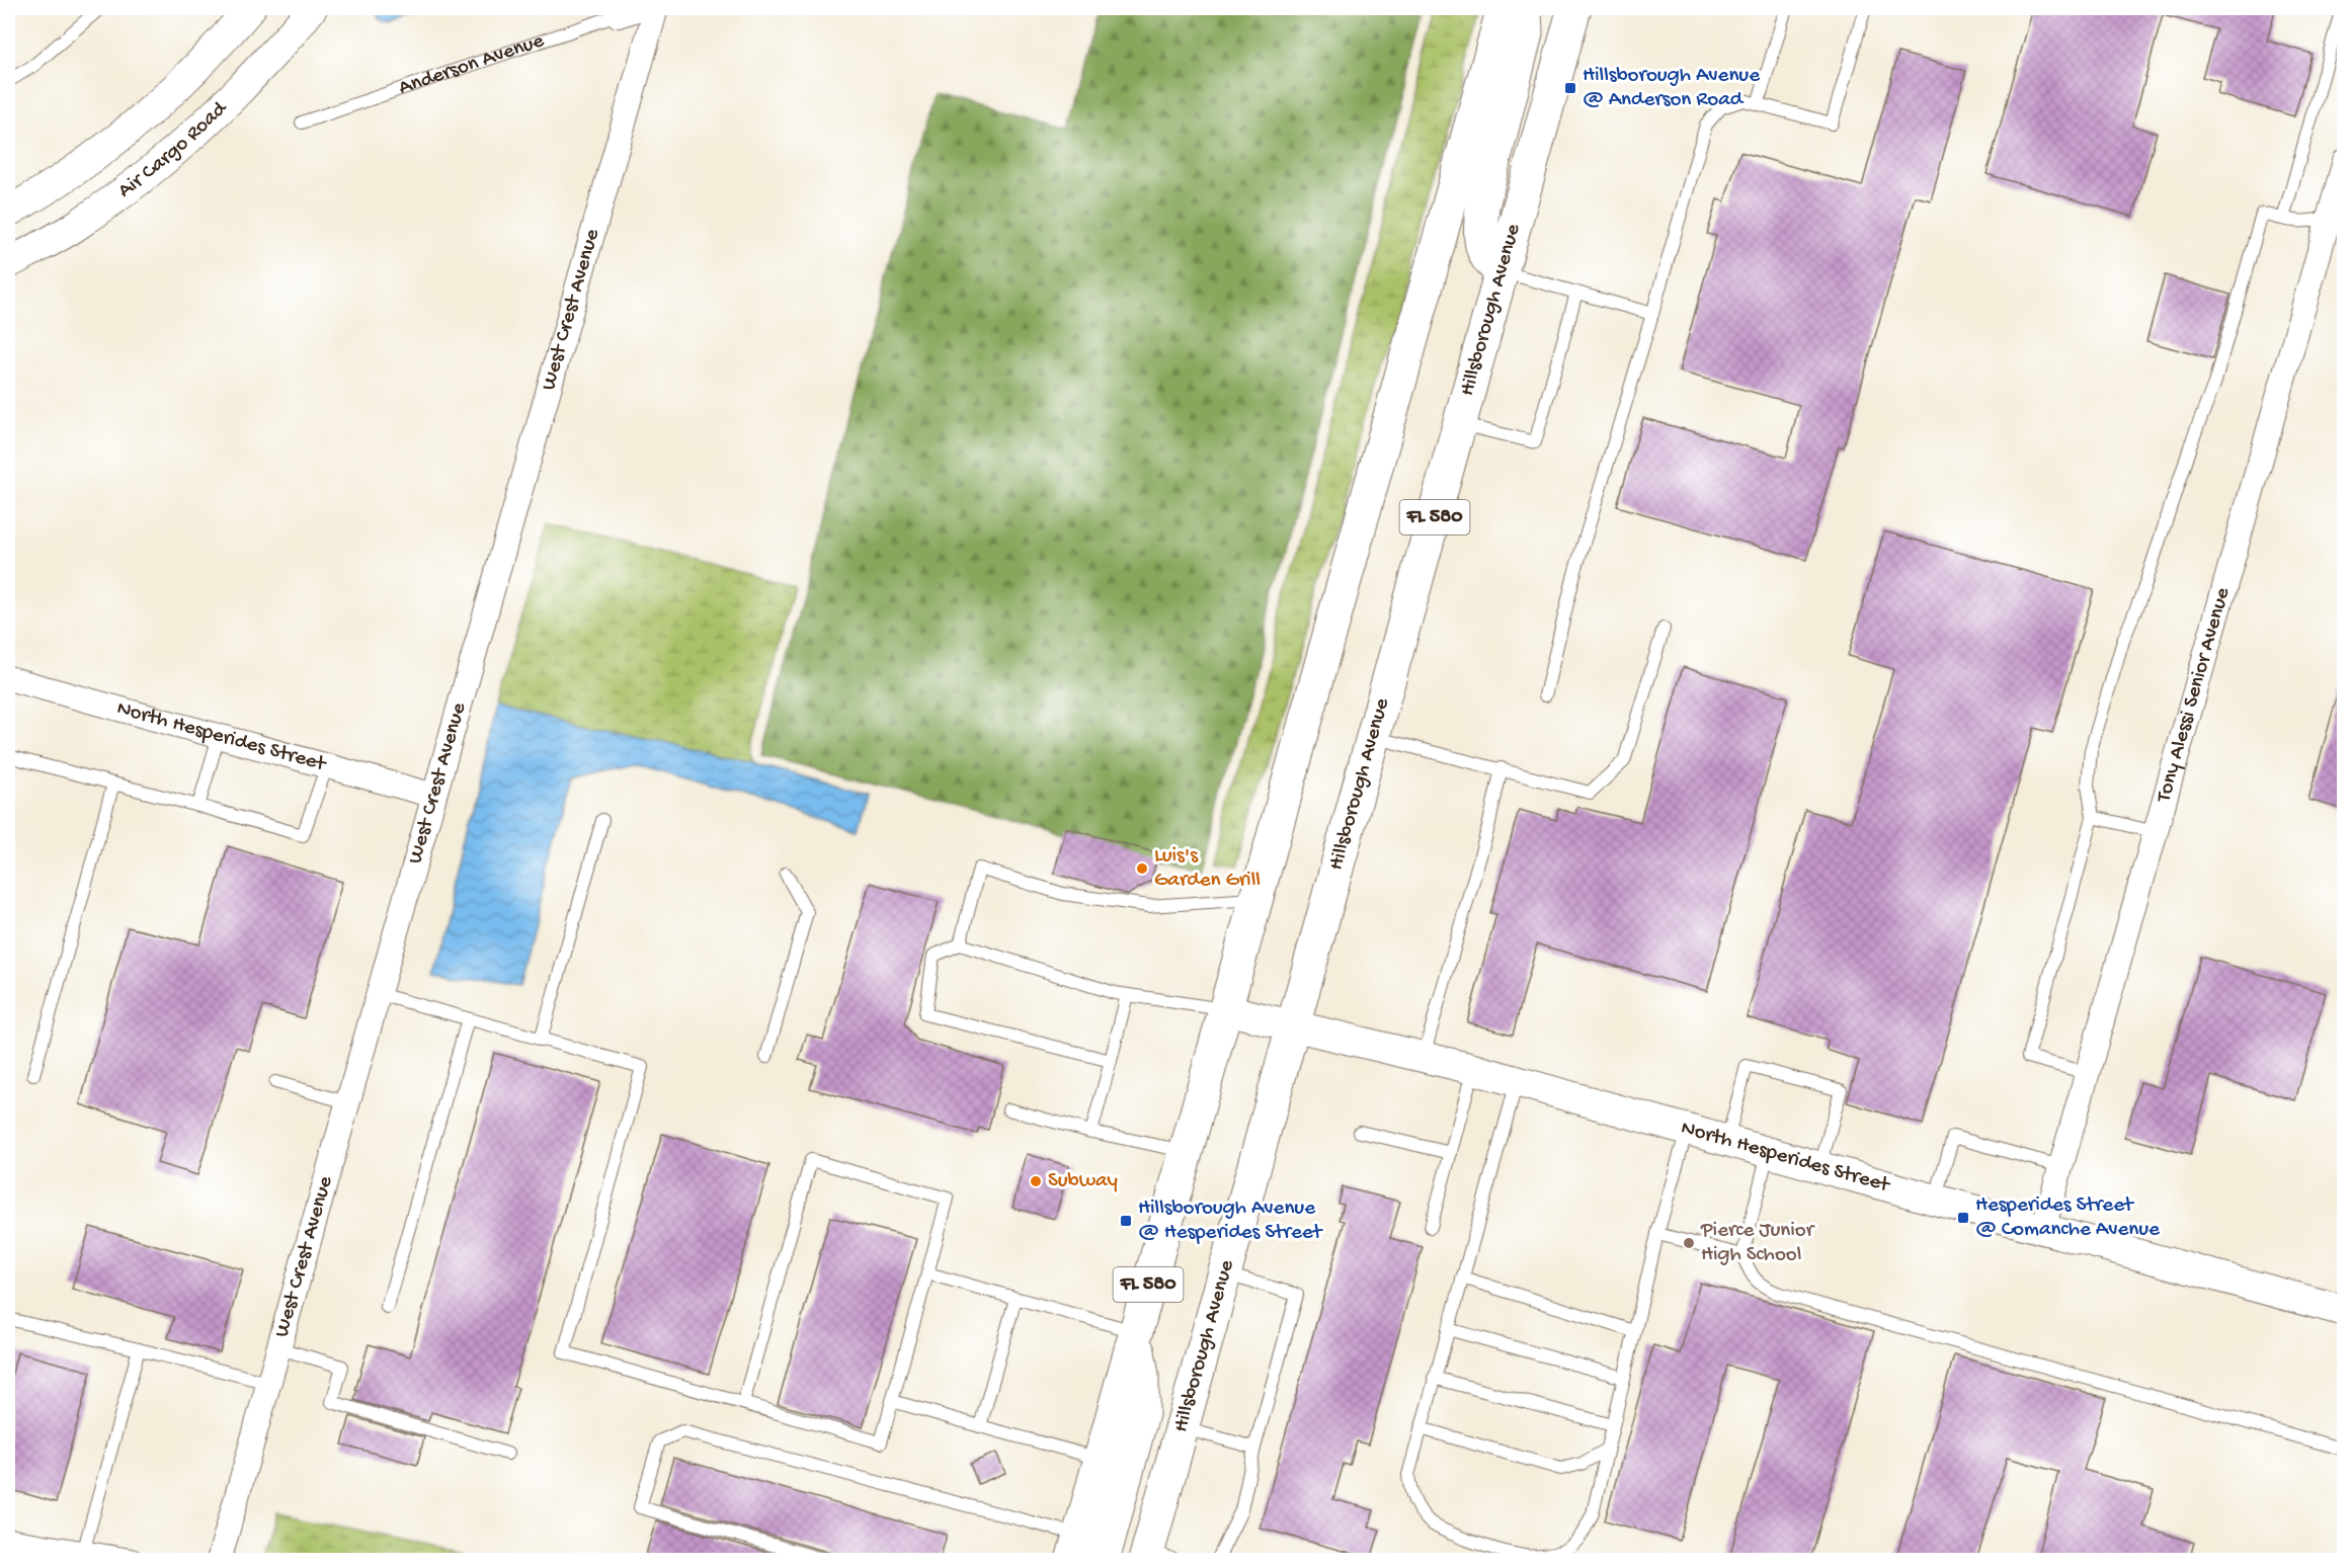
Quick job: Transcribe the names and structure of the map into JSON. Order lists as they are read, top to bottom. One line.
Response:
{"streets":{"main road":["Hillsborough Avenue","FL 580"],"street":["Air Cargo Road","West Crest Avenue","Tony Alessi Senior Avenue","North Hesperides Street"],"lane":["Anderson Avenue"]},"crossings":[["Hillsborough Avenue","North Hesperides Street"],["West Crest Avenue","North Hesperides Street"],["FL 580","North Hesperides Street"],["Tony Alessi Senior Avenue","North Hesperides Street"]],"places":{"transit":["Hillsborough Avenue @ Anderson Road","Hesperides Street @ Comanche Avenue","Hillsborough Avenue @ Hesperides Street"],"other":["Luis's Garden Grill","Subway","Pierce Junior High School"]}}
